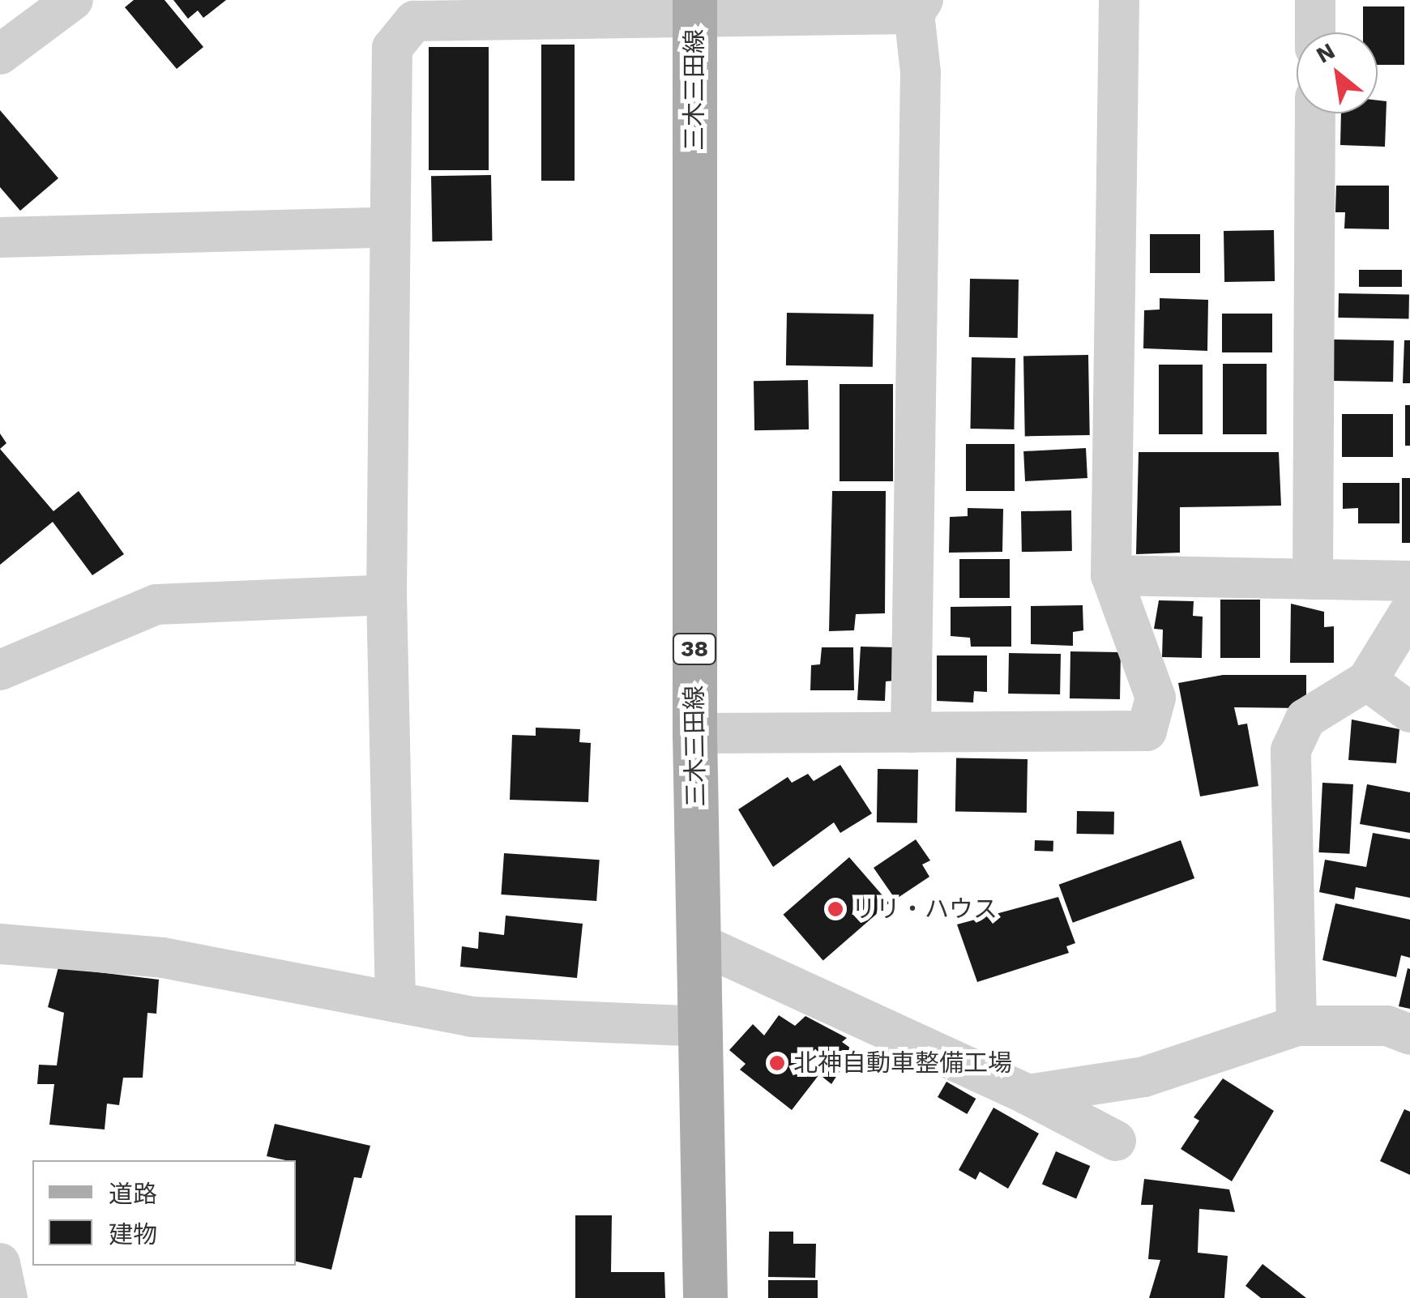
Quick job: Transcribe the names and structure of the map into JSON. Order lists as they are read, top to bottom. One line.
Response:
{"streets":{"main road":["三木三田線","38"]},"places":["リリ・ハウス","北神自動車整備工場"],"legend":["道路","建物"],"north":"top left"}
